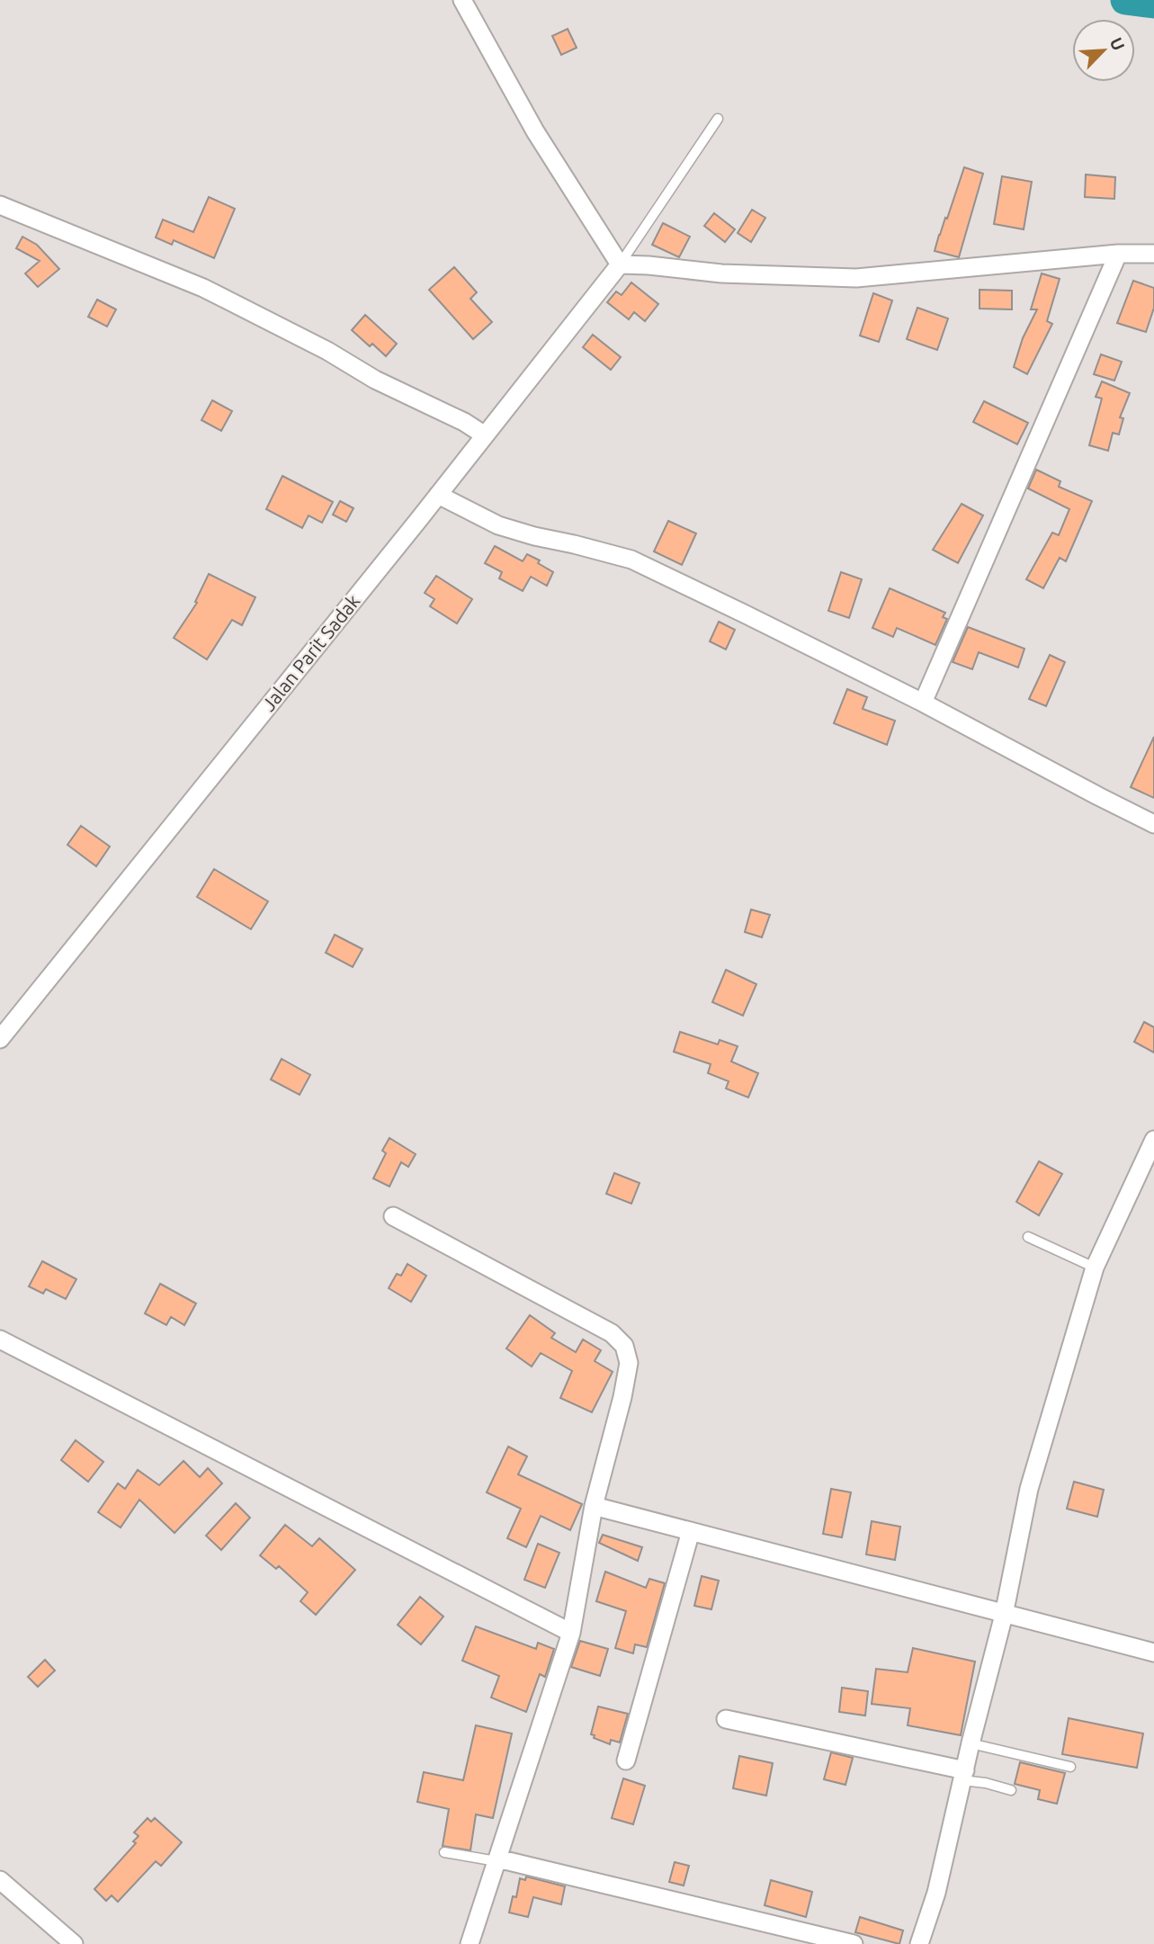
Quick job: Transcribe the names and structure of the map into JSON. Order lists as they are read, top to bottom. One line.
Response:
{"streets":{"street":["Jalan Parit Sadak"]},"north":"top right"}
